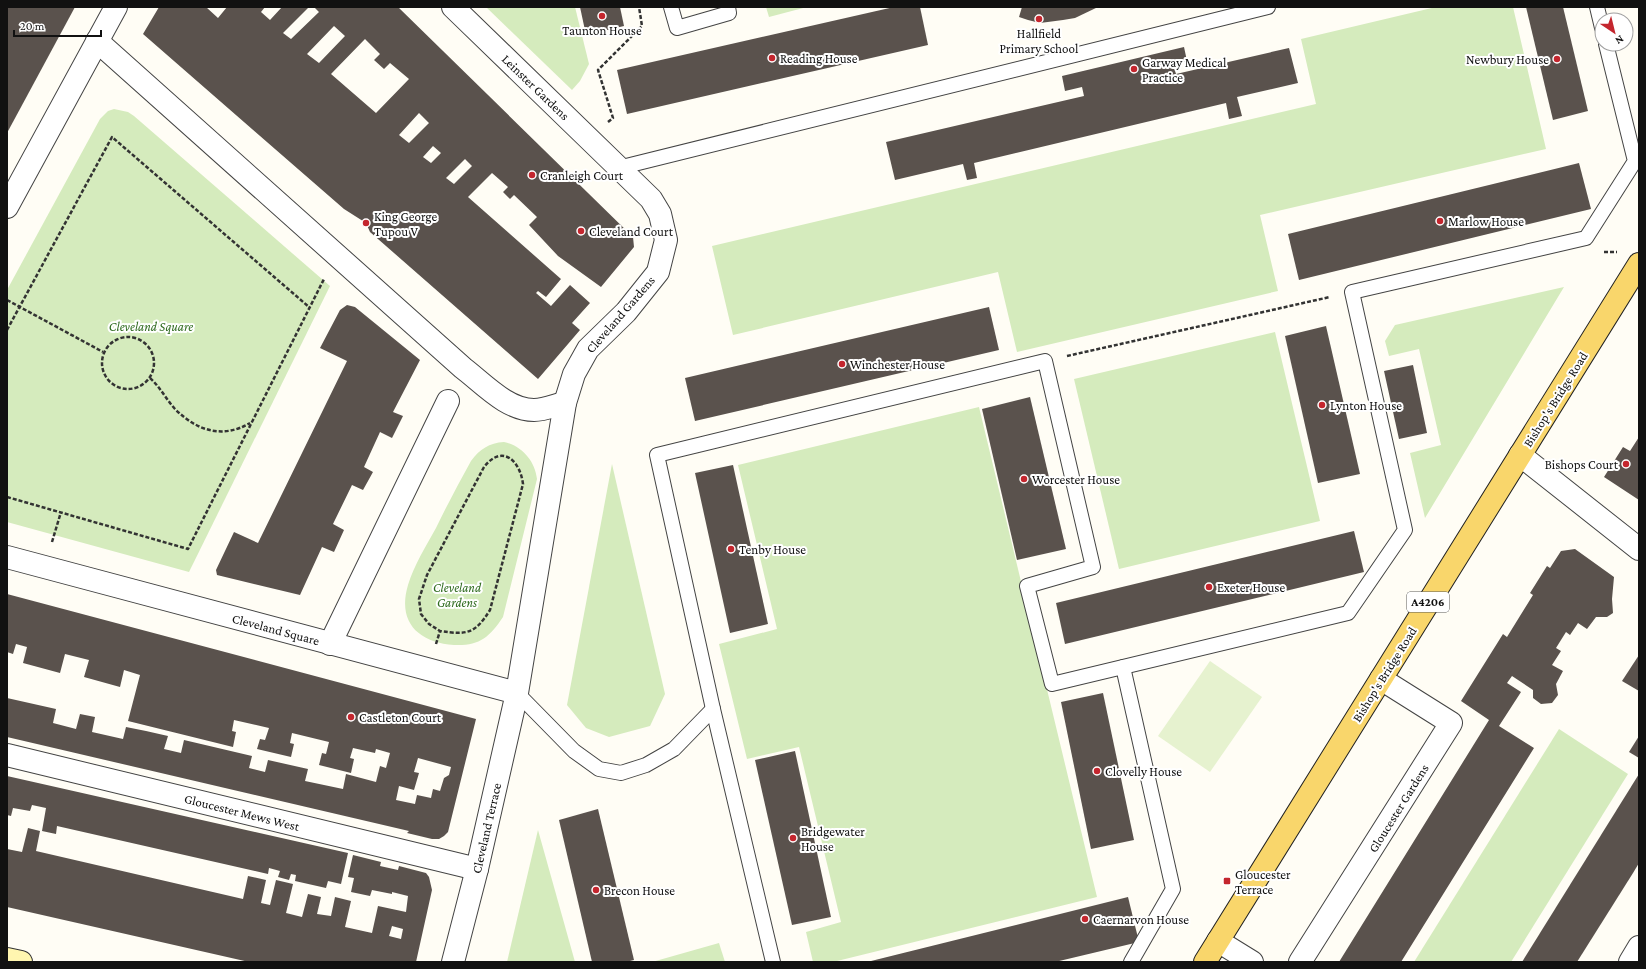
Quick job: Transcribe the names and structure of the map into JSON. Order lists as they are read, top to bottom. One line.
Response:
{"streets":{"main road":["Bishop's Bridge Road","A4206"],"street":["Leinster Gardens","Cleveland Gardens","Cleveland Square","Gloucester Gardens","Gloucester Mews West","Cleveland Terrace"]},"crossings":[["Leinster Gardens","Cleveland Gardens"],["Cleveland Gardens","Cleveland Terrace"],["Bishop's Bridge Road","Gloucester Gardens"],["Gloucester Mews West","Cleveland Terrace"]],"parks":["Cleveland Square","Cleveland Gardens"],"places":{"other":["Taunton House","Hallfield Primary School","Reading House","Newbury House","Garway Medical Practice","Cranleigh Court","Marlow House","King George Tupou V","Cleveland Court","Winchester House","Lynton House","Bishops Court","Worcester House","Tenby House","Exeter House","Castleton Court","Clovelly House","Bridgewater House","Brecon House","Caernarvon House"],"transit":["Gloucester Terrace"]},"scale_bar":"20 m","north":"bottom right"}
